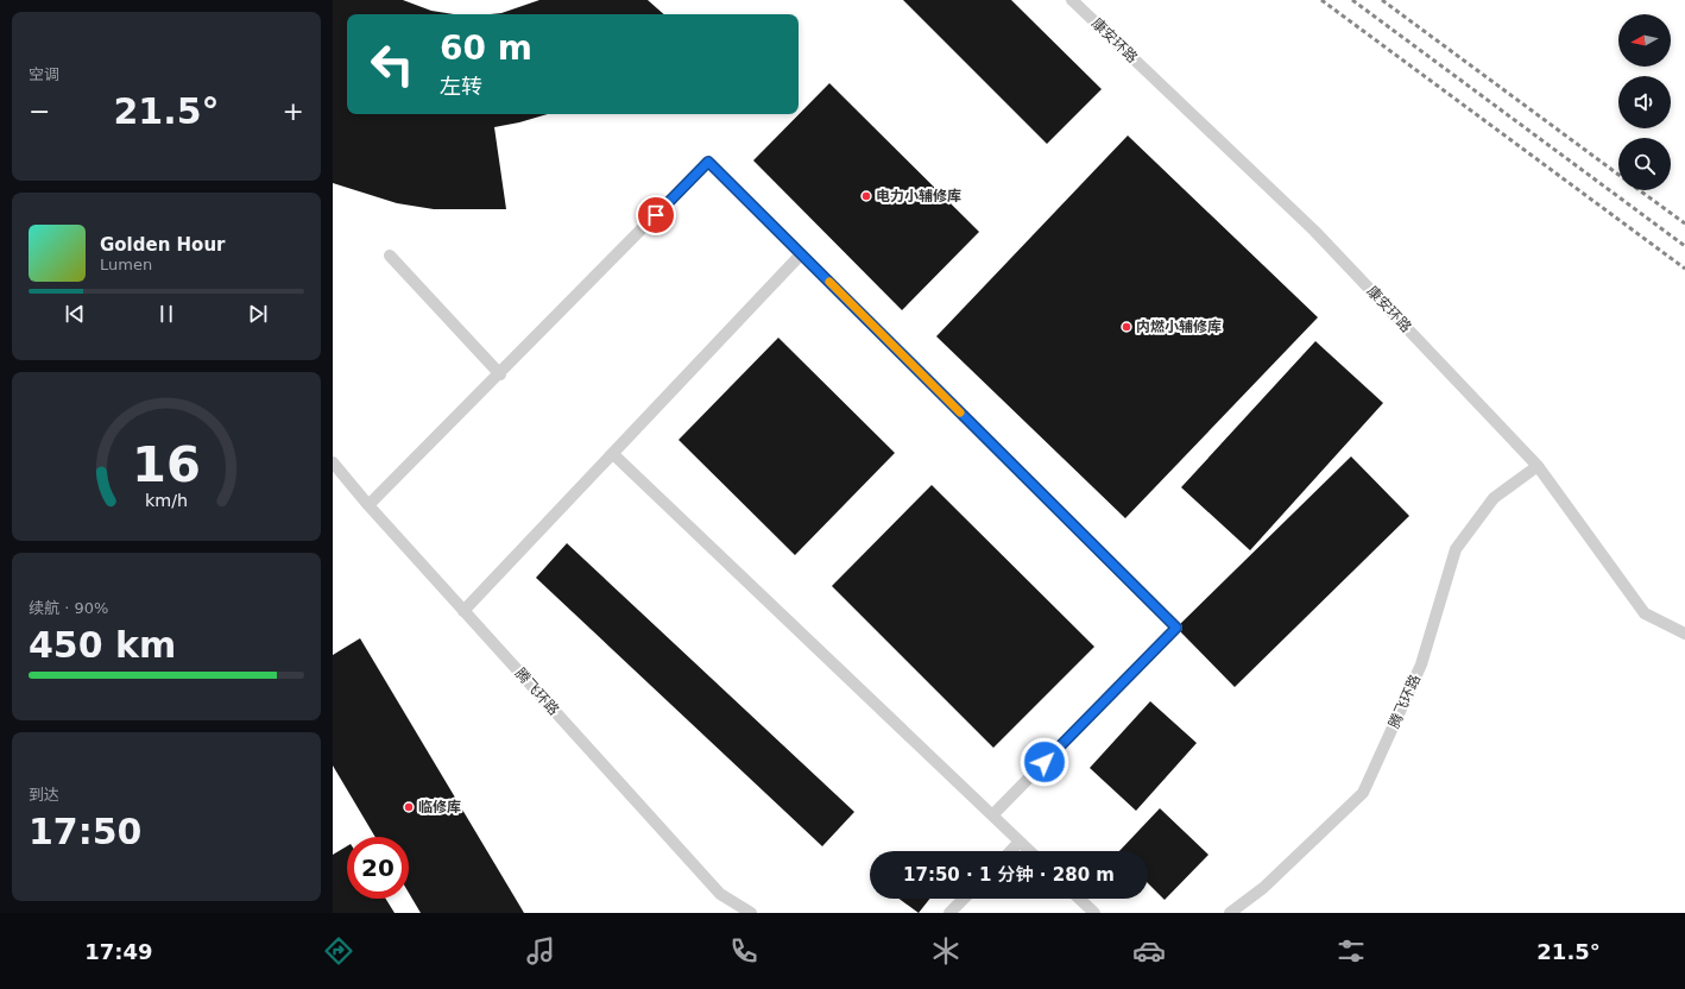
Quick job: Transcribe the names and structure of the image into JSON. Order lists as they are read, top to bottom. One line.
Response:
{"streets":{"lane":["康安环路","腾飞环路"]},"crossings":[["康安环路","腾飞环路"]],"places":["电力小辅修库","内燃小辅修库","临修库"],"north":"left","page":{"tile":["空调",["续航 · 90%","450 km"],["到达","17:50"]],"turn":["60 m","左转"],"heat":["−","21.5°","+"],"song":["Golden Hour","Lumen"],"limit":"20","trip":"17:50 · 1 分钟 · 280 m","tabs":["17:49","21.5°"],"gauge":["16","km/h"]}}
